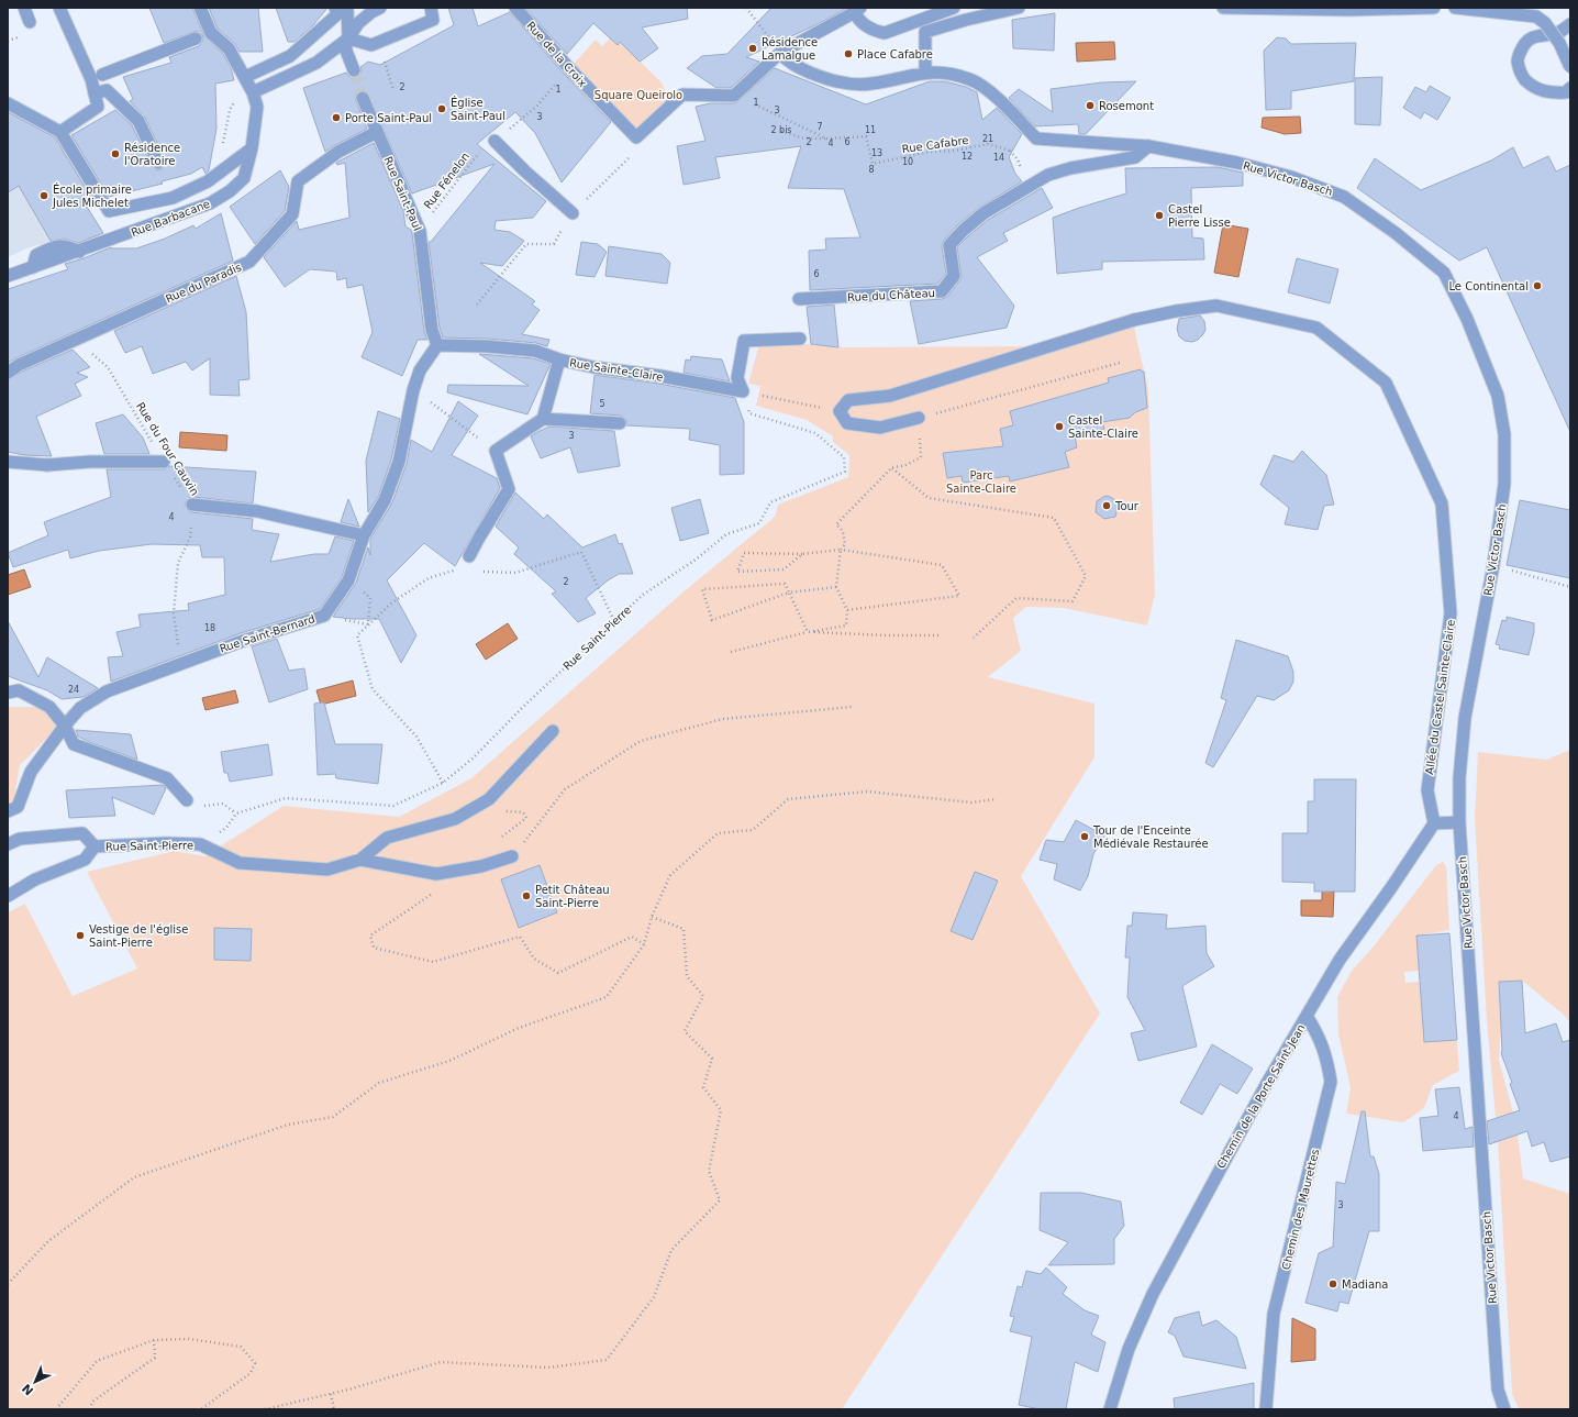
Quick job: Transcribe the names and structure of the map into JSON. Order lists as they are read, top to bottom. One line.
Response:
{"streets":{"street":["Rue de la Croix","Rue Victor Basch","Rue Saint-Paul","Rue Barbacane","Rue du Paradis","Rue du Château","Rue Sainte-Claire","Rue Saint-Bernard","Rue Saint-Pierre","Allée du Castel Sainte-Claire","Chemin de la Porte Saint-Jean","Chemin des Maurettes"],"path":["Rue Cafabre","Rue Fénelon","Rue du Four Cauvin"]},"crossings":[["Rue de la Croix","Rue Cafabre"],["Rue Victor Basch","Rue du Château"],["Rue Fénelon","Rue Saint-Paul"],["Rue Saint-Paul","Rue du Paradis"],["Rue Saint-Paul","Rue Sainte-Claire"],["Rue Saint-Paul","Rue Saint-Bernard"],["Rue du Paradis","Rue du Four Cauvin"],["Rue Sainte-Claire","Rue Saint-Bernard"],["Rue du Four Cauvin","Rue Saint-Bernard"],["Allée du Castel Sainte-Claire","Chemin de la Porte Saint-Jean"],["Chemin de la Porte Saint-Jean","Chemin des Maurettes"]],"parks":["Square Queirolo","Parc Sainte-Claire"],"places":["Résidence Lamalgue","Place Cafabre","Rosemont","Église Saint-Paul","Porte Saint-Paul","Résidence l'Oratoire","École primaire Jules Michelet","Castel Pierre Lisse","Le Continental","Castel Sainte-Claire","Tour","Tour de l'Enceinte Médiévale Restaurée","Petit Château Saint-Pierre","Vestige de l'église Saint-Pierre","Madiana"],"house_numbers":["2","1","1","3","3","7","2 bis","11","21","2","6","4","13","12","14","10","8","6","5","3","4","2","18","24","4","3"],"north":"bottom left"}
